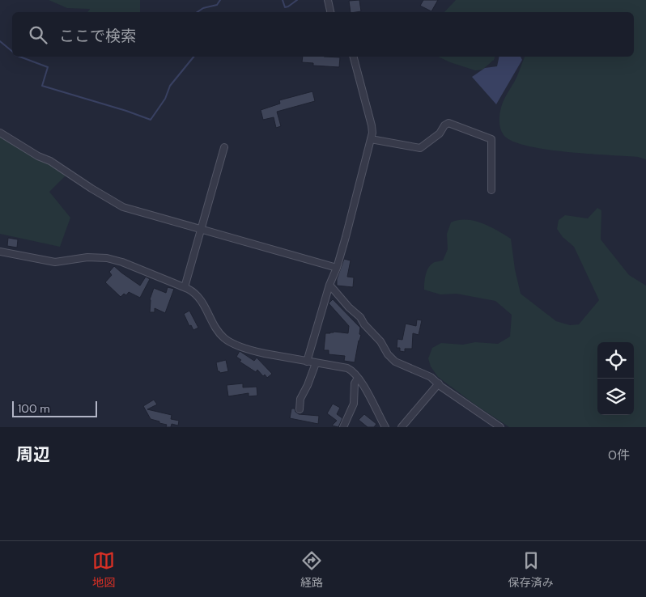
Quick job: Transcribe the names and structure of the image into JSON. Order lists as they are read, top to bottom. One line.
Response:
{"scale_bar":"100 m","page":{"search":"ここで検索","scale":"100 m","heading":["周辺","0件"],"nav":["地図","経路","保存済み"]}}
